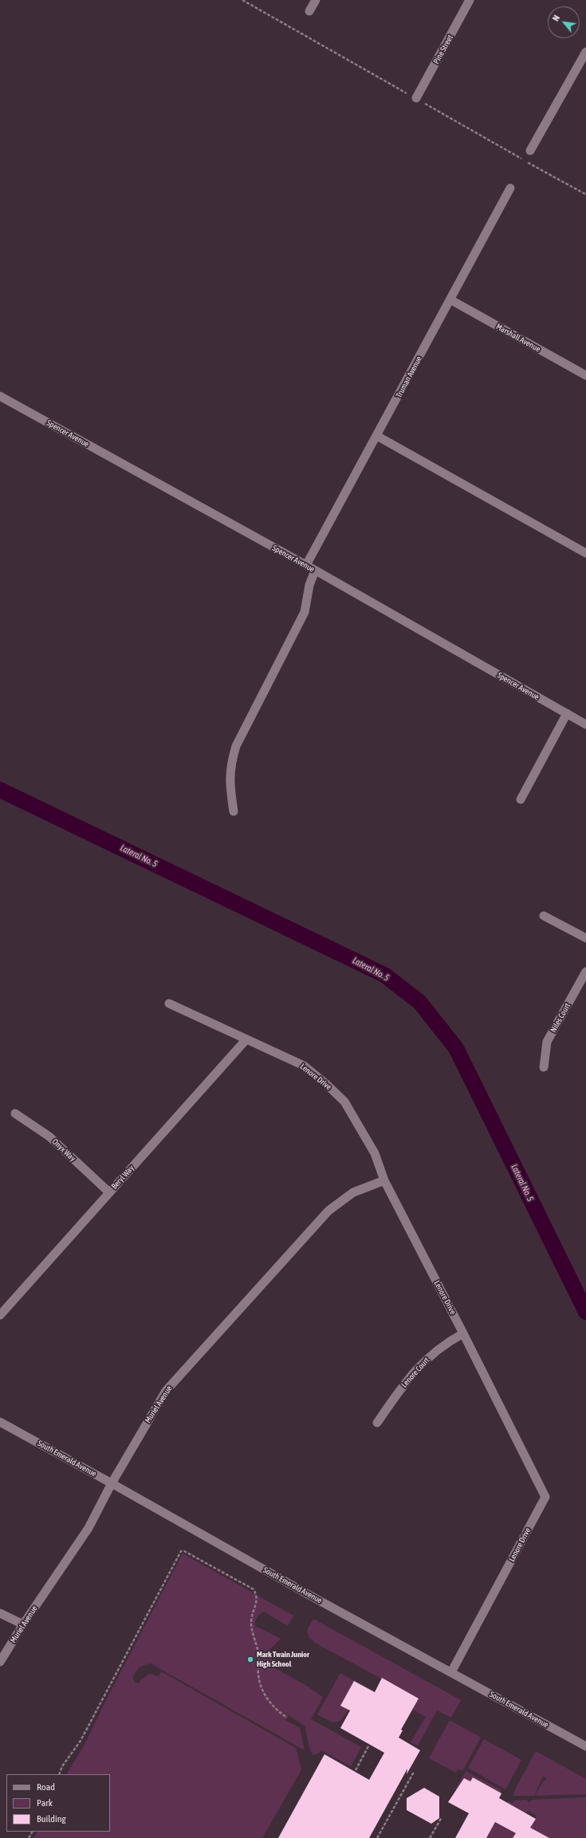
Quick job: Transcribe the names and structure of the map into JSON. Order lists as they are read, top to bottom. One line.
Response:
{"streets":{"street":["Pine Street","Marshall Avenue","Truman Avenue","Spencer Avenue","Niles Court","Lenore Drive","Onyx Way","Beryl Way","Lenore Court","Muriel Avenue","South Emerald Avenue"]},"crossings":[["Marshall Avenue","Truman Avenue"],["Truman Avenue","Spencer Avenue"],["Lenore Drive","Beryl Way"],["Lenore Drive","Lenore Court"],["Lenore Drive","Muriel Avenue"],["Lenore Drive","South Emerald Avenue"],["Onyx Way","Beryl Way"],["Muriel Avenue","South Emerald Avenue"]],"water":["Lateral No. 5"],"places":["Mark Twain Junior High School"],"legend":["Road","Park","Building"],"north":"top left"}
